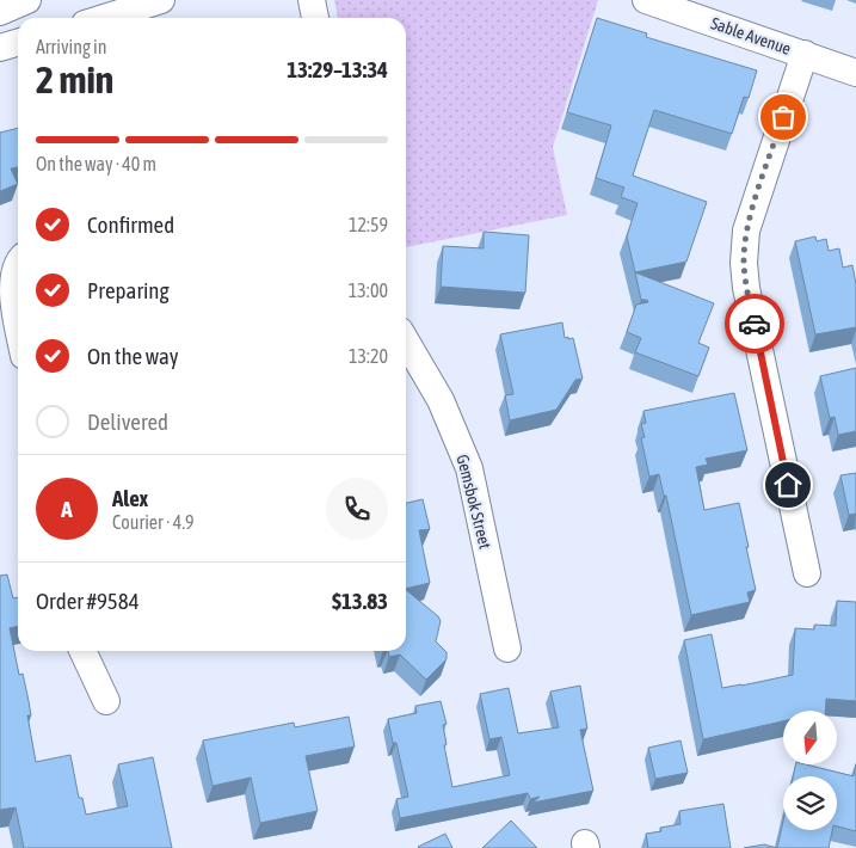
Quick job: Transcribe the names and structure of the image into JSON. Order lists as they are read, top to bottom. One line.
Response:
{"streets":{"street":["Sable Avenue","Gemsbok Street"]},"north":"bottom","page":{"heading":["2 min","Arriving in","13:29–13:34"],"panel":["Alex","Courier · 4.9","Order #9584","$13.83"],"bar":"On the way · 40 m","list":[["Confirmed","12:59"],["Preparing","13:00"],["On the way","13:20"],"Delivered"],"round":"A"}}
